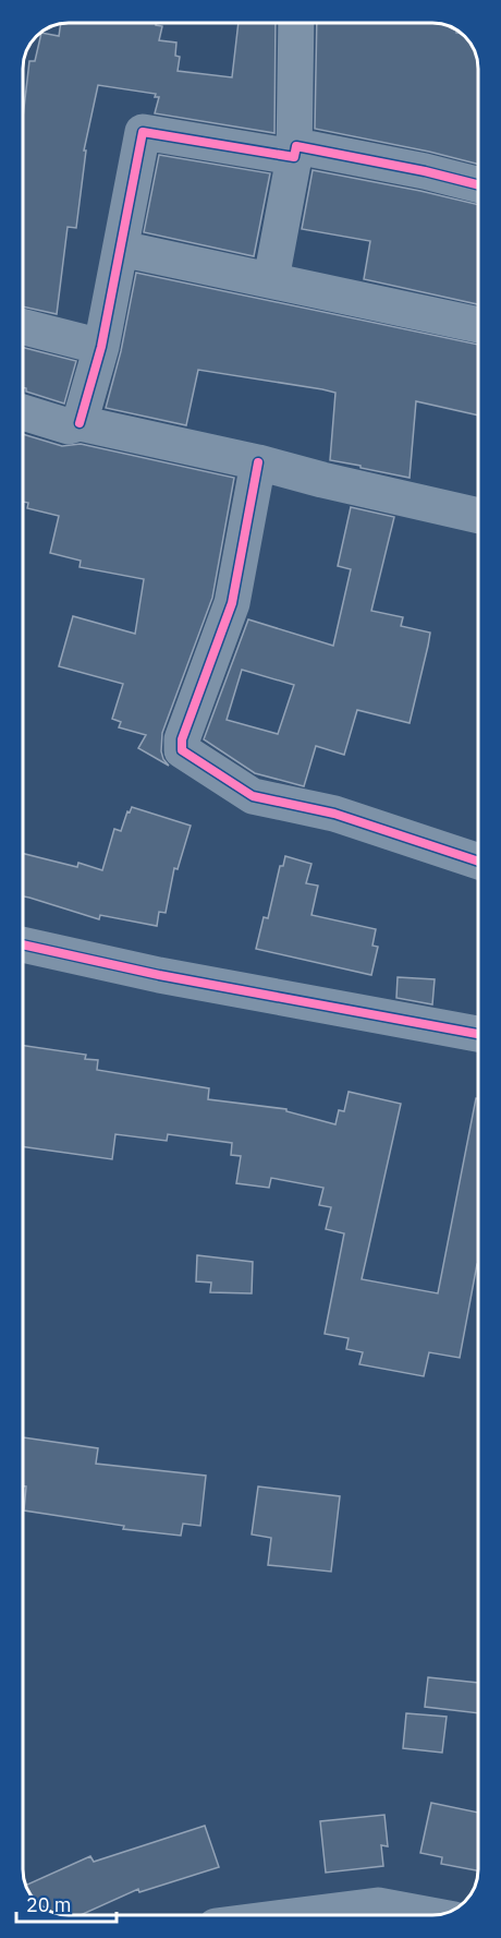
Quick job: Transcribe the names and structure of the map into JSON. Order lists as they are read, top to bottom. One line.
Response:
{"scale_bar":"20 m"}
